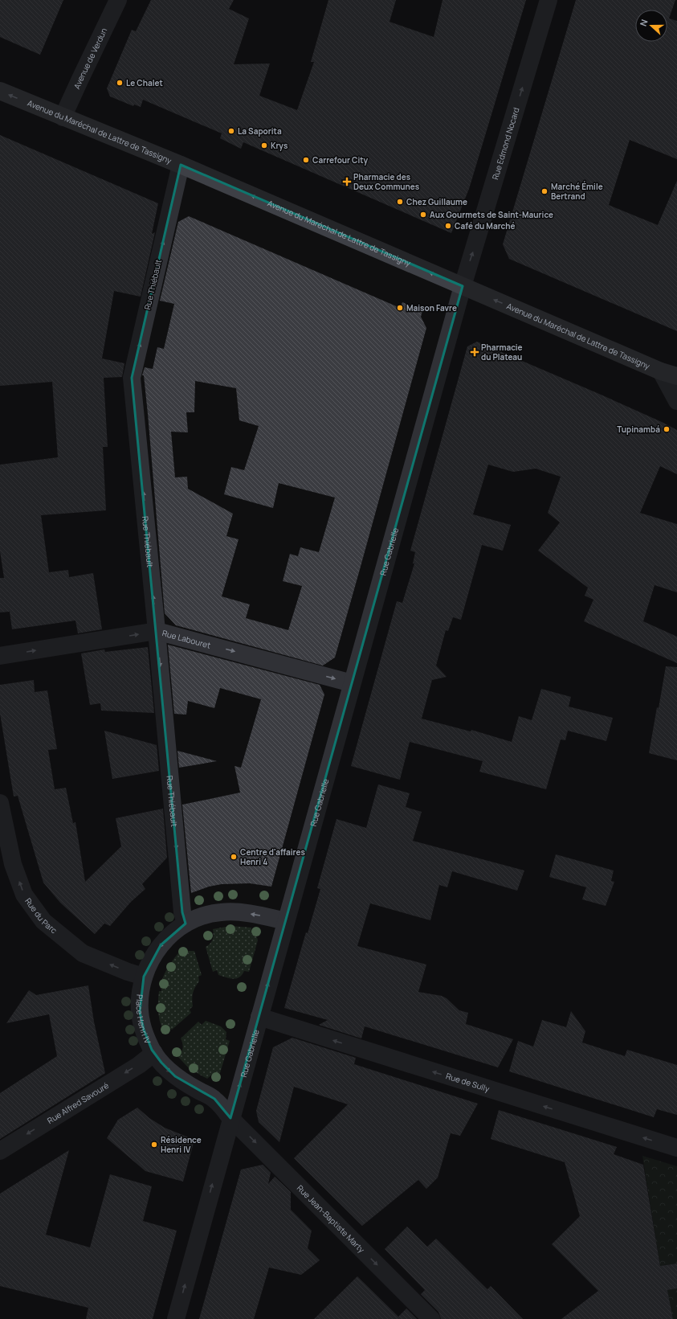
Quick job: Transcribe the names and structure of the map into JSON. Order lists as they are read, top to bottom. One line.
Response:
{"streets":{"main road":["Avenue du Maréchal de Lattre de Tassigny"],"street":["Avenue de Verdun","Rue Edmond Nocard","Rue Thiébault","Rue Gabrielle","Rue Labouret","Rue du Parc","Place Henri IV","Rue de Sully","Rue Alfred Savouré","Rue Jean-Baptiste Marty"]},"crossings":[["Avenue de Verdun","Avenue du Maréchal de Lattre de Tassigny"],["Avenue du Maréchal de Lattre de Tassigny","Rue Edmond Nocard"],["Avenue du Maréchal de Lattre de Tassigny","Rue Thiébault"],["Avenue du Maréchal de Lattre de Tassigny","Rue Gabrielle"],["Rue Edmond Nocard","Rue Gabrielle"],["Rue Thiébault","Rue Labouret"],["Rue Thiébault","Place Henri IV"],["Rue Gabrielle","Rue Labouret"],["Rue Gabrielle","Place Henri IV"],["Rue Gabrielle","Rue de Sully"],["Rue Gabrielle","Rue Jean-Baptiste Marty"],["Rue du Parc","Place Henri IV"],["Place Henri IV","Rue Alfred Savouré"],["Place Henri IV","Rue Jean-Baptiste Marty"]],"one_way":["Avenue du Maréchal de Lattre de Tassigny","Rue Edmond Nocard","Rue Gabrielle","Rue Labouret","Rue du Parc","Rue de Sully","Rue Alfred Savouré","Rue Jean-Baptiste Marty"],"places":{"other":["Le Chalet","La Saporita","Krys","Carrefour City","Marché Émile Bertrand","Chez Guillaume","Aux Gourmets de Saint-Maurice","Café du Marché","Maison Favre","Tupinambá","Centre d'affaires Henri 4","Résidence Henri IV"],"health":["Pharmacie des Deux Communes","Pharmacie du Plateau"]},"north":"left"}
